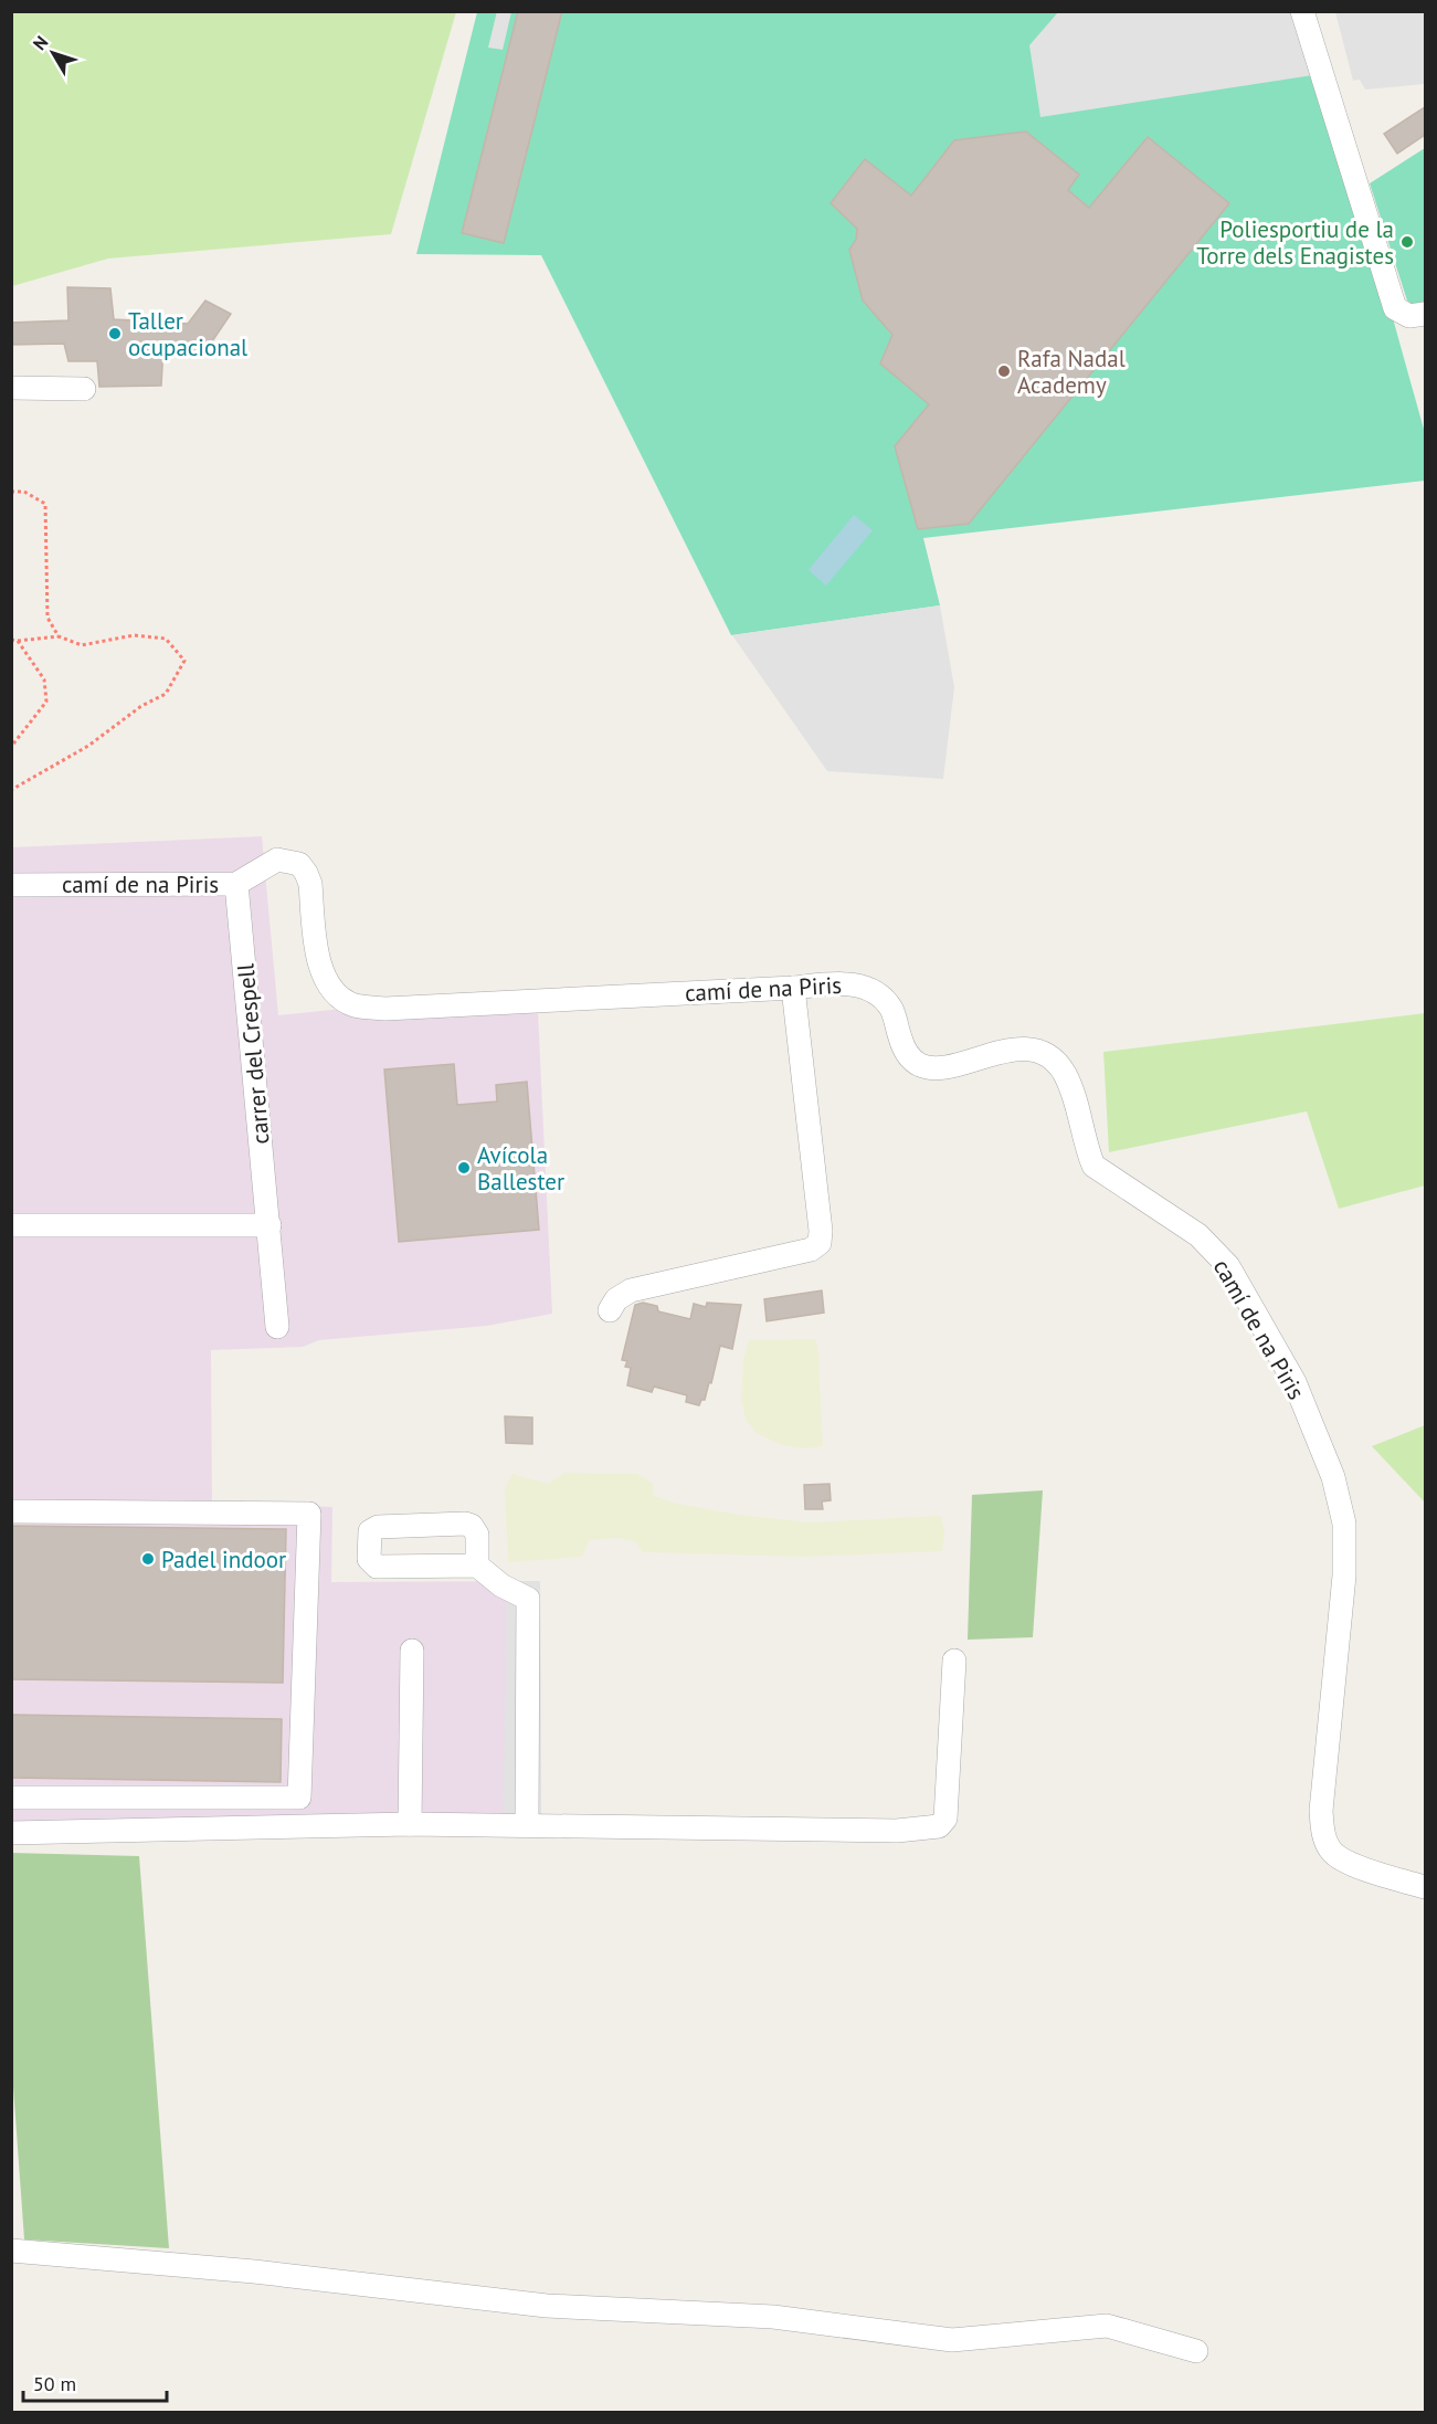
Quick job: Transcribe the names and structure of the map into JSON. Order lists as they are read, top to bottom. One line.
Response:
{"streets":{"street":["camí de na Piris","carrer del Crespell"]},"crossings":[["camí de na Piris","carrer del Crespell"]],"places":["Poliesportiu de la Torre dels Enagistes","Taller ocupacional","Rafa Nadal Academy","Avícola Ballester","Padel indoor"],"scale_bar":"50 m","north":"top left"}
